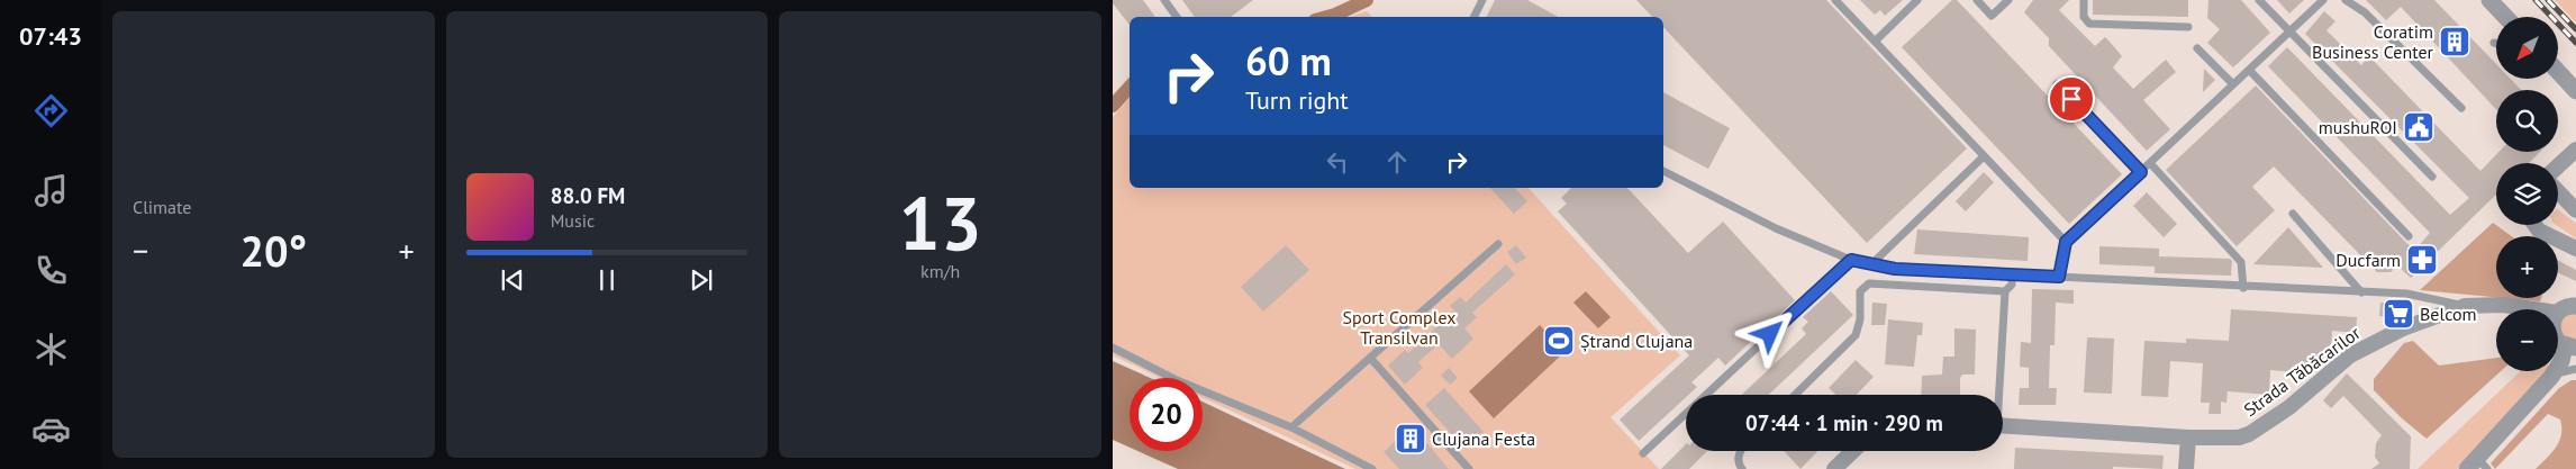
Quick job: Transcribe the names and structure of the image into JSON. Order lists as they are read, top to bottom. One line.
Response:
{"streets":{"street":["Strada Tăbăcarilor"]},"parks":["Sport Complex Transilvan"],"places":{"building":["Coratim Business Center","Clujana Festa"],"public building":["mushuROI"],"pharmacy":["Ducfarm"],"supermarket":["Belcom"],"sports":["Ștrand Clujana"]},"north":"bottom left","page":{"tabs":"07:43","tile":["Climate",["13","km/h"]],"map_buttons":["+","−"],"turn":["60 m","Turn right"],"song":["88.0 FM","Music"],"heat":["−","20°","+"],"limit":"20","trip":"07:44 · 1 min · 290 m"}}
